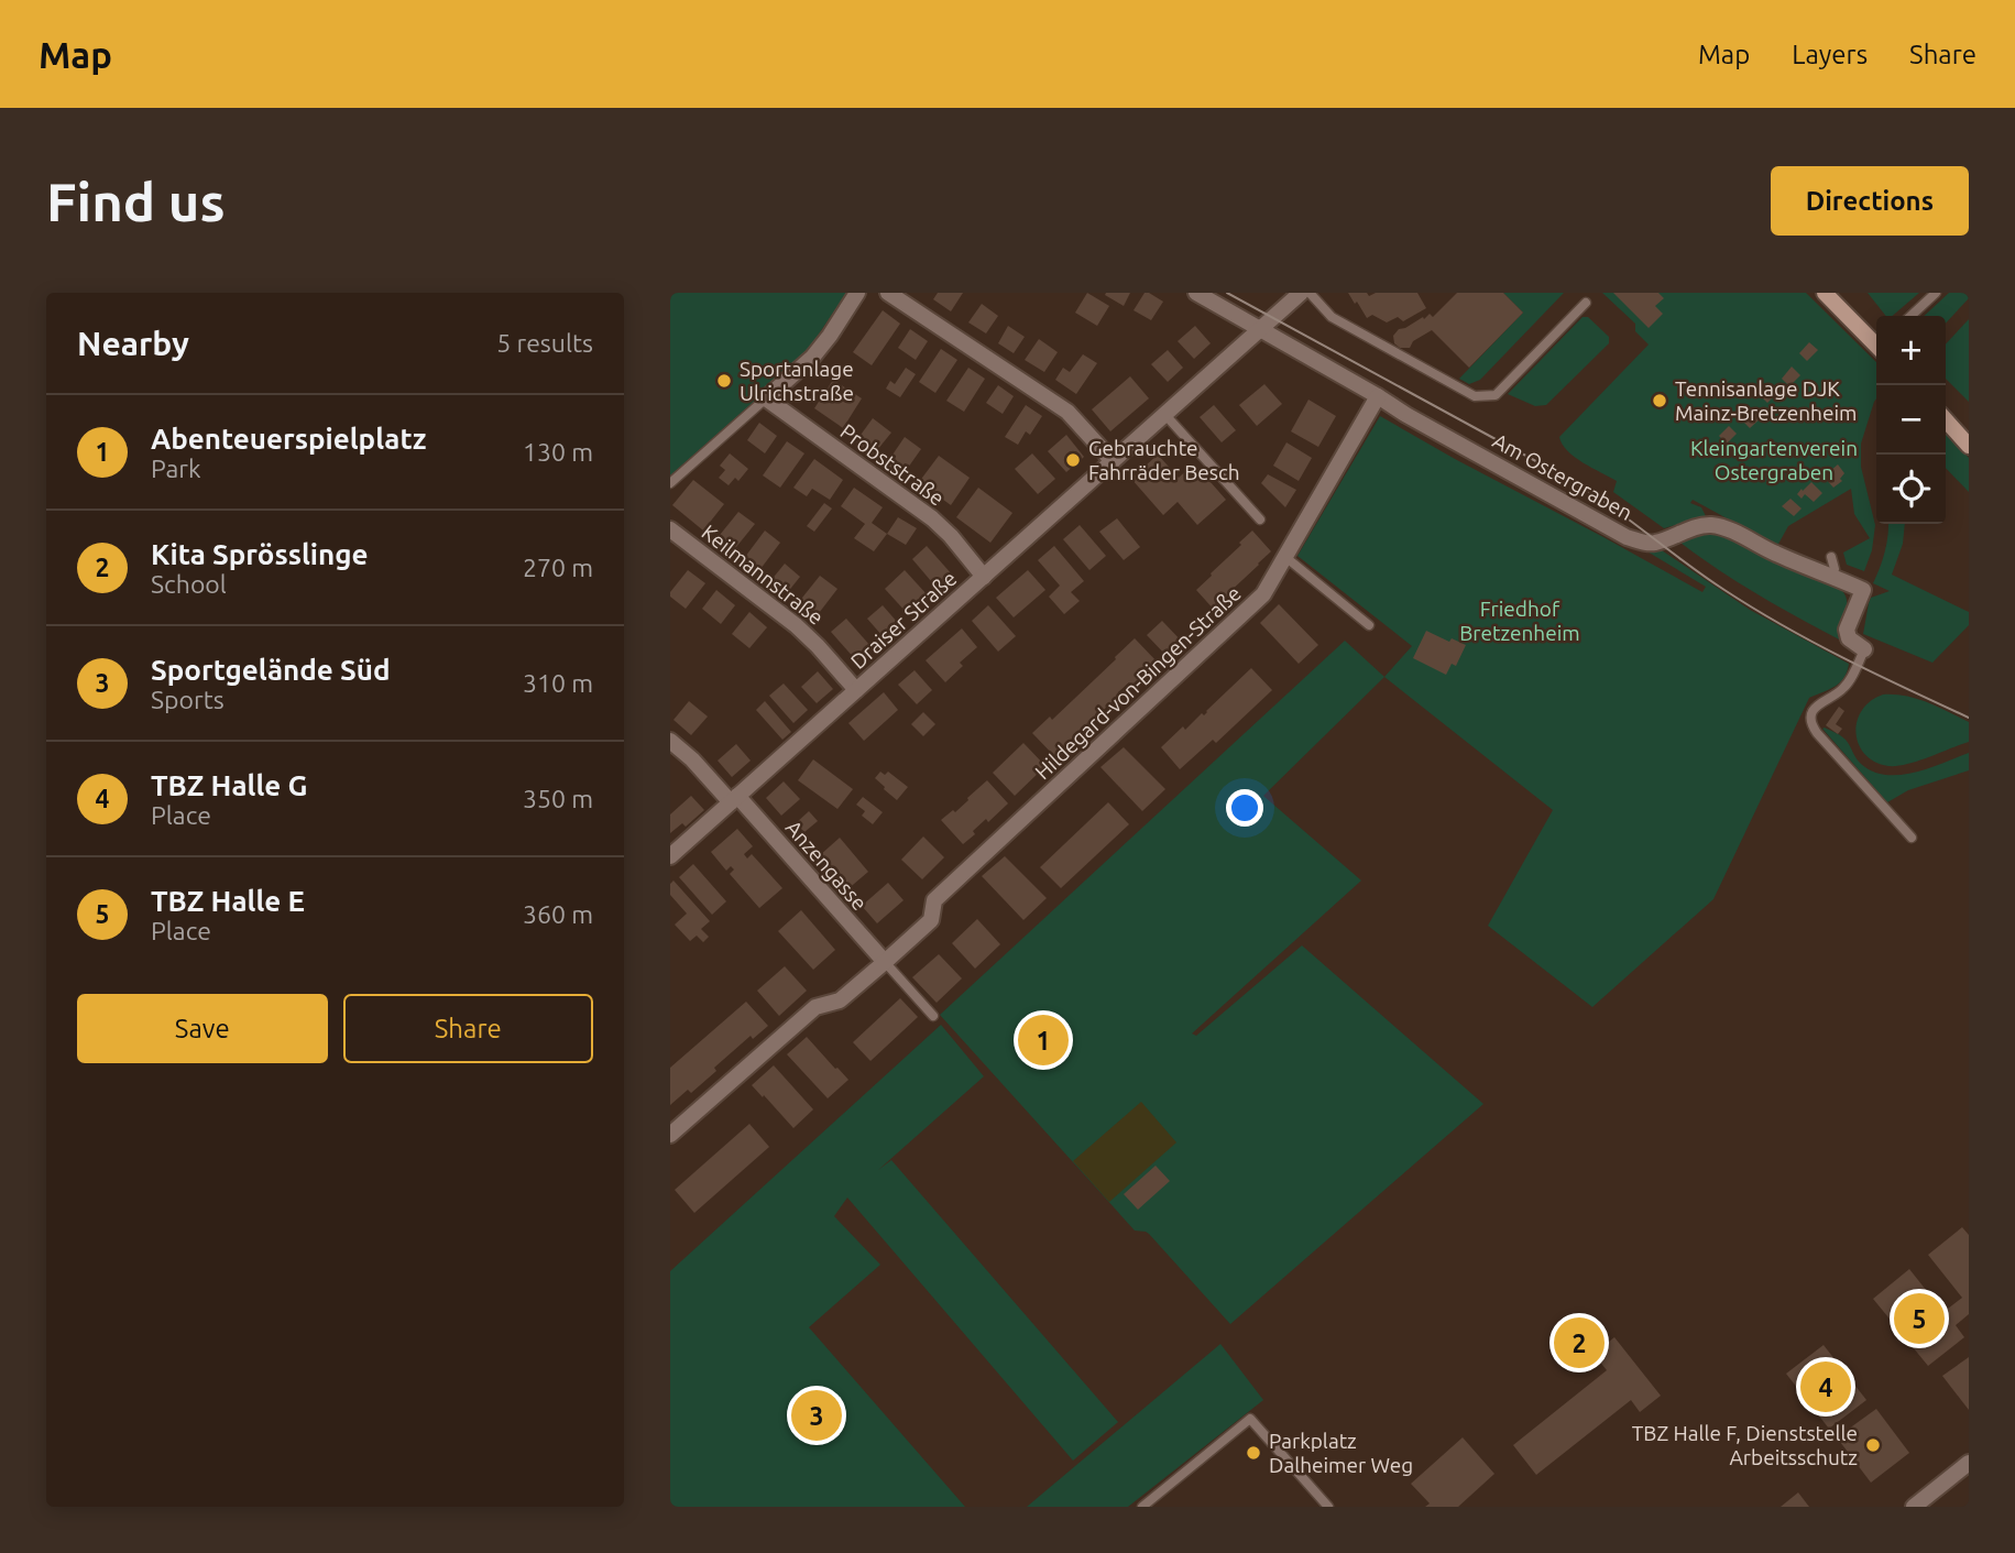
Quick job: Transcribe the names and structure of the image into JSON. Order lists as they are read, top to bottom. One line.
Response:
{"streets":{"street":["Probststraße","Am Ostergraben","Keilmannstraße","Draiser Straße","Hildegard-von-Bingen-Straße","Anzengasse"]},"crossings":[["Probststraße","Draiser Straße"],["Am Ostergraben","Draiser Straße"],["Am Ostergraben","Hildegard-von-Bingen-Straße"],["Keilmannstraße","Draiser Straße"],["Draiser Straße","Anzengasse"],["Hildegard-von-Bingen-Straße","Anzengasse"]],"parks":["Kleingartenverein Ostergraben","Friedhof Bretzenheim"],"places":["Sportanlage Ulrichstraße","Tennisanlage DJK Mainz-Bretzenheim","Gebrauchte Fahrräder Besch","TBZ Halle F, Dienststelle Arbeitsschutz","Parkplatz Dalheimer Weg"],"page":{"header":"Map","nav":["Map","Layers","Share"],"buttons":["Directions",["Save","Share"]],"title":"Find us","heading":["Nearby","5 results"],"map_buttons":["+","−"],"list":[{"mark":"1","name":"Abenteuerspielplatz","note":"Park","value":"130 m"},{"mark":"2","name":"Kita Sprösslinge","note":"School","value":"270 m"},{"mark":"3","name":"Sportgelände Süd","note":"Sports","value":"310 m"},{"mark":"4","name":"TBZ Halle G","note":"Place","value":"350 m"},{"mark":"5","name":"TBZ Halle E","note":"Place","value":"360 m"}],"pins":["1","5","2","4","3"]}}
